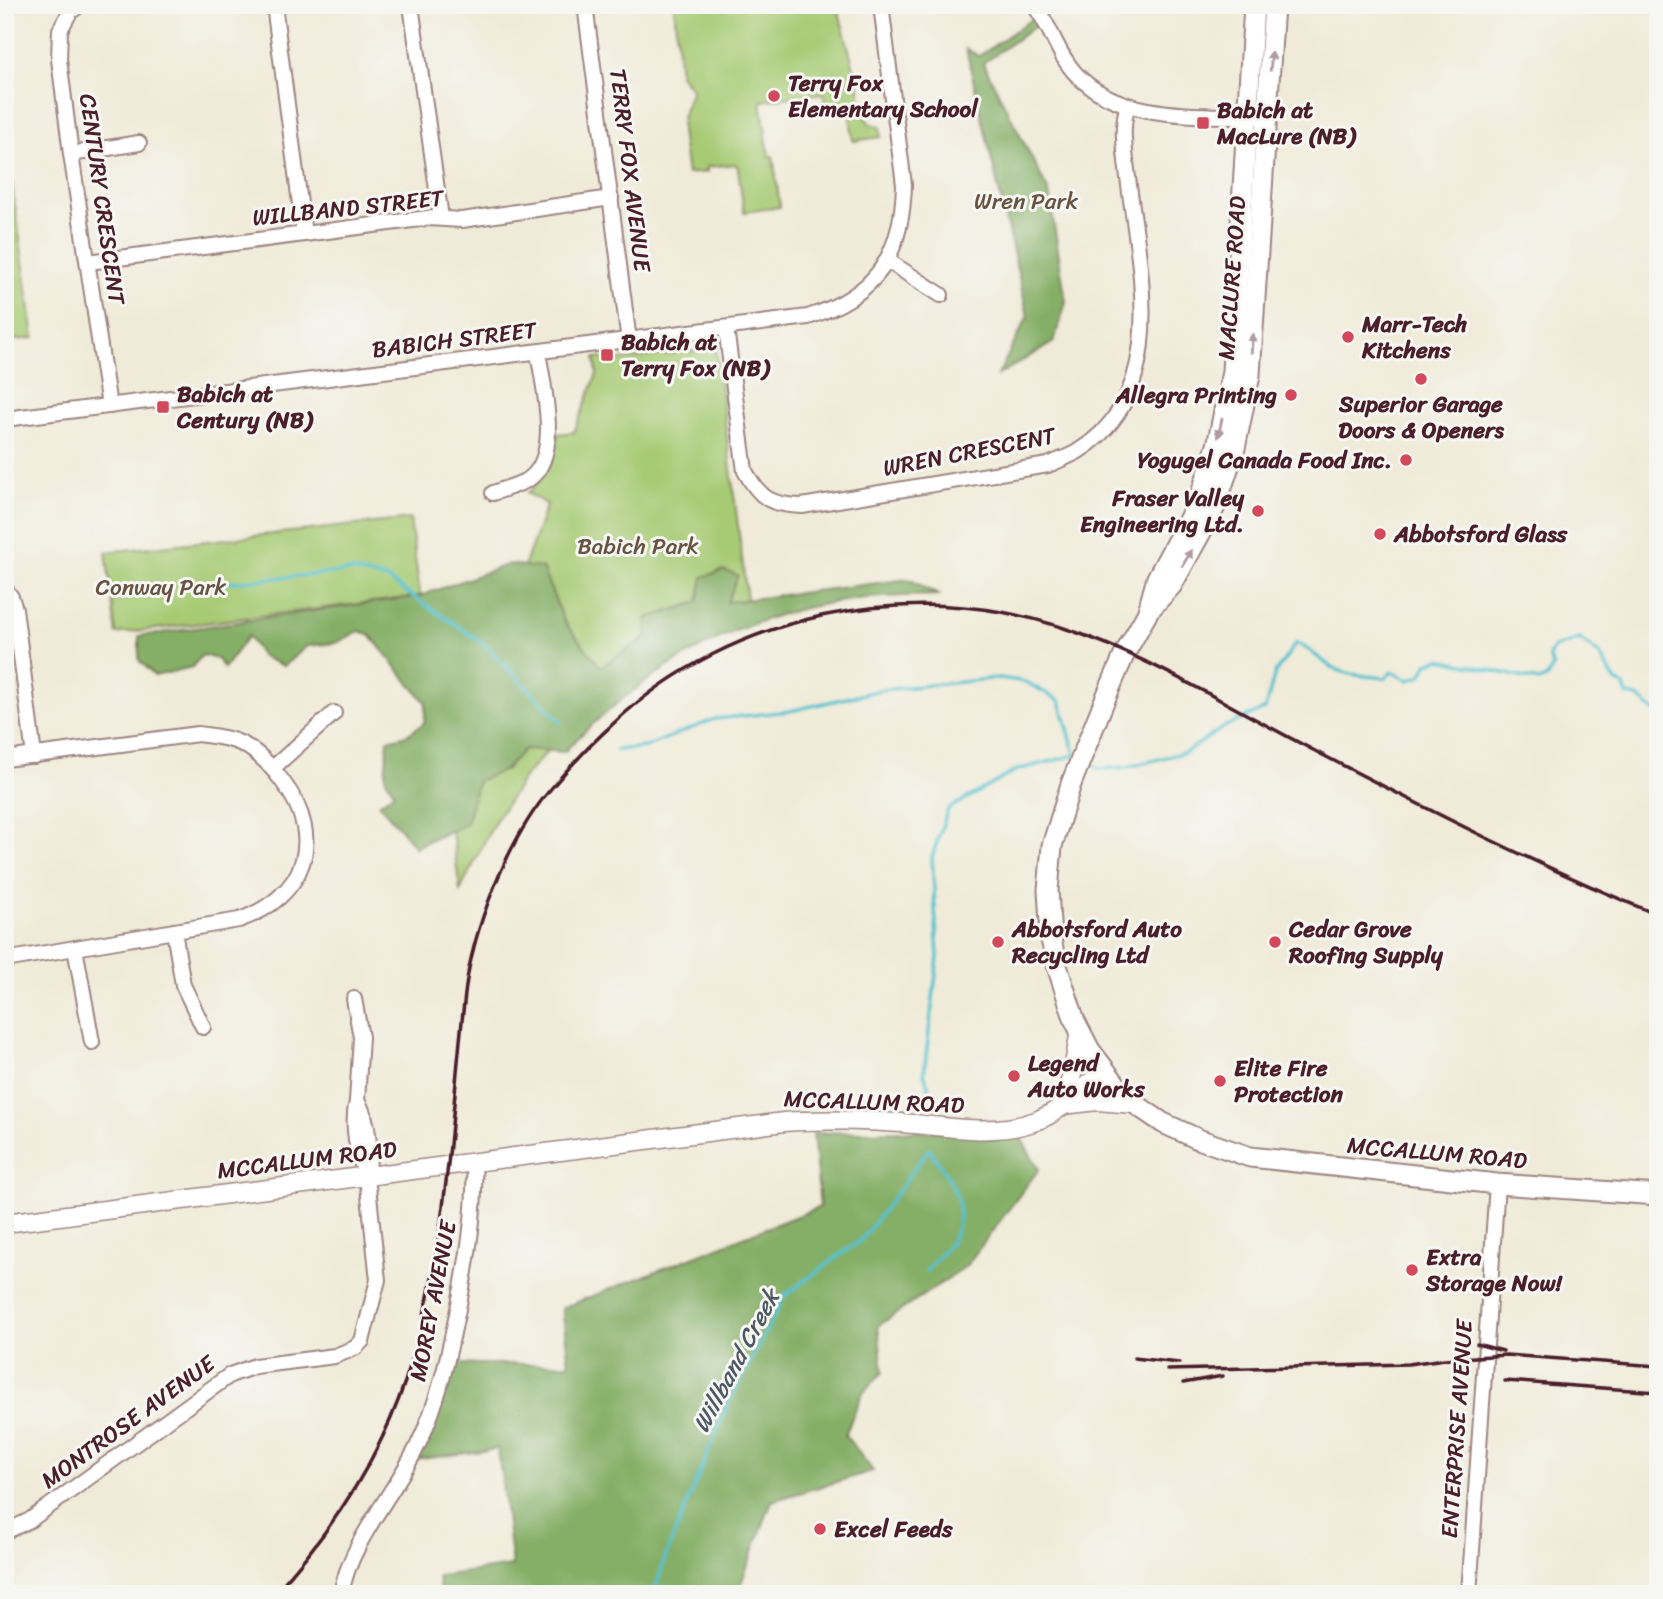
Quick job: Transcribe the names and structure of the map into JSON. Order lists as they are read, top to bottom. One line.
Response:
{"streets":{"main road":["MACLURE ROAD","MCCALLUM ROAD"],"street":["TERRY FOX AVENUE","CENTURY CRESCENT","WILLBAND STREET","BABICH STREET","WREN CRESCENT","MOREY AVENUE","MONTROSE AVENUE","ENTERPRISE AVENUE"]},"crossings":[["TERRY FOX AVENUE","WILLBAND STREET"],["TERRY FOX AVENUE","BABICH STREET"],["CENTURY CRESCENT","WILLBAND STREET"],["CENTURY CRESCENT","BABICH STREET"],["MACLURE ROAD","MCCALLUM ROAD"],["BABICH STREET","WREN CRESCENT"],["MCCALLUM ROAD","MOREY AVENUE"],["MCCALLUM ROAD","MONTROSE AVENUE"],["MCCALLUM ROAD","ENTERPRISE AVENUE"]],"water":["Willband Creek"],"parks":["Wren Park","Babich Park","Conway Park"],"places":{"other":["Terry Fox Elementary School","Marr-Tech Kitchens","Superior Garage Doors & Openers","Allegra Printing","Yogugel Canada Food Inc.","Fraser Valley Engineering Ltd.","Abbotsford Glass","Abbotsford Auto Recycling Ltd","Cedar Grove Roofing Supply","Legend Auto Works","Elite Fire Protection","Extra Storage Now!","Excel Feeds"],"transit":["Babich at MacLure (NB)","Babich at Terry Fox (NB)","Babich at Century (NB)"]}}
